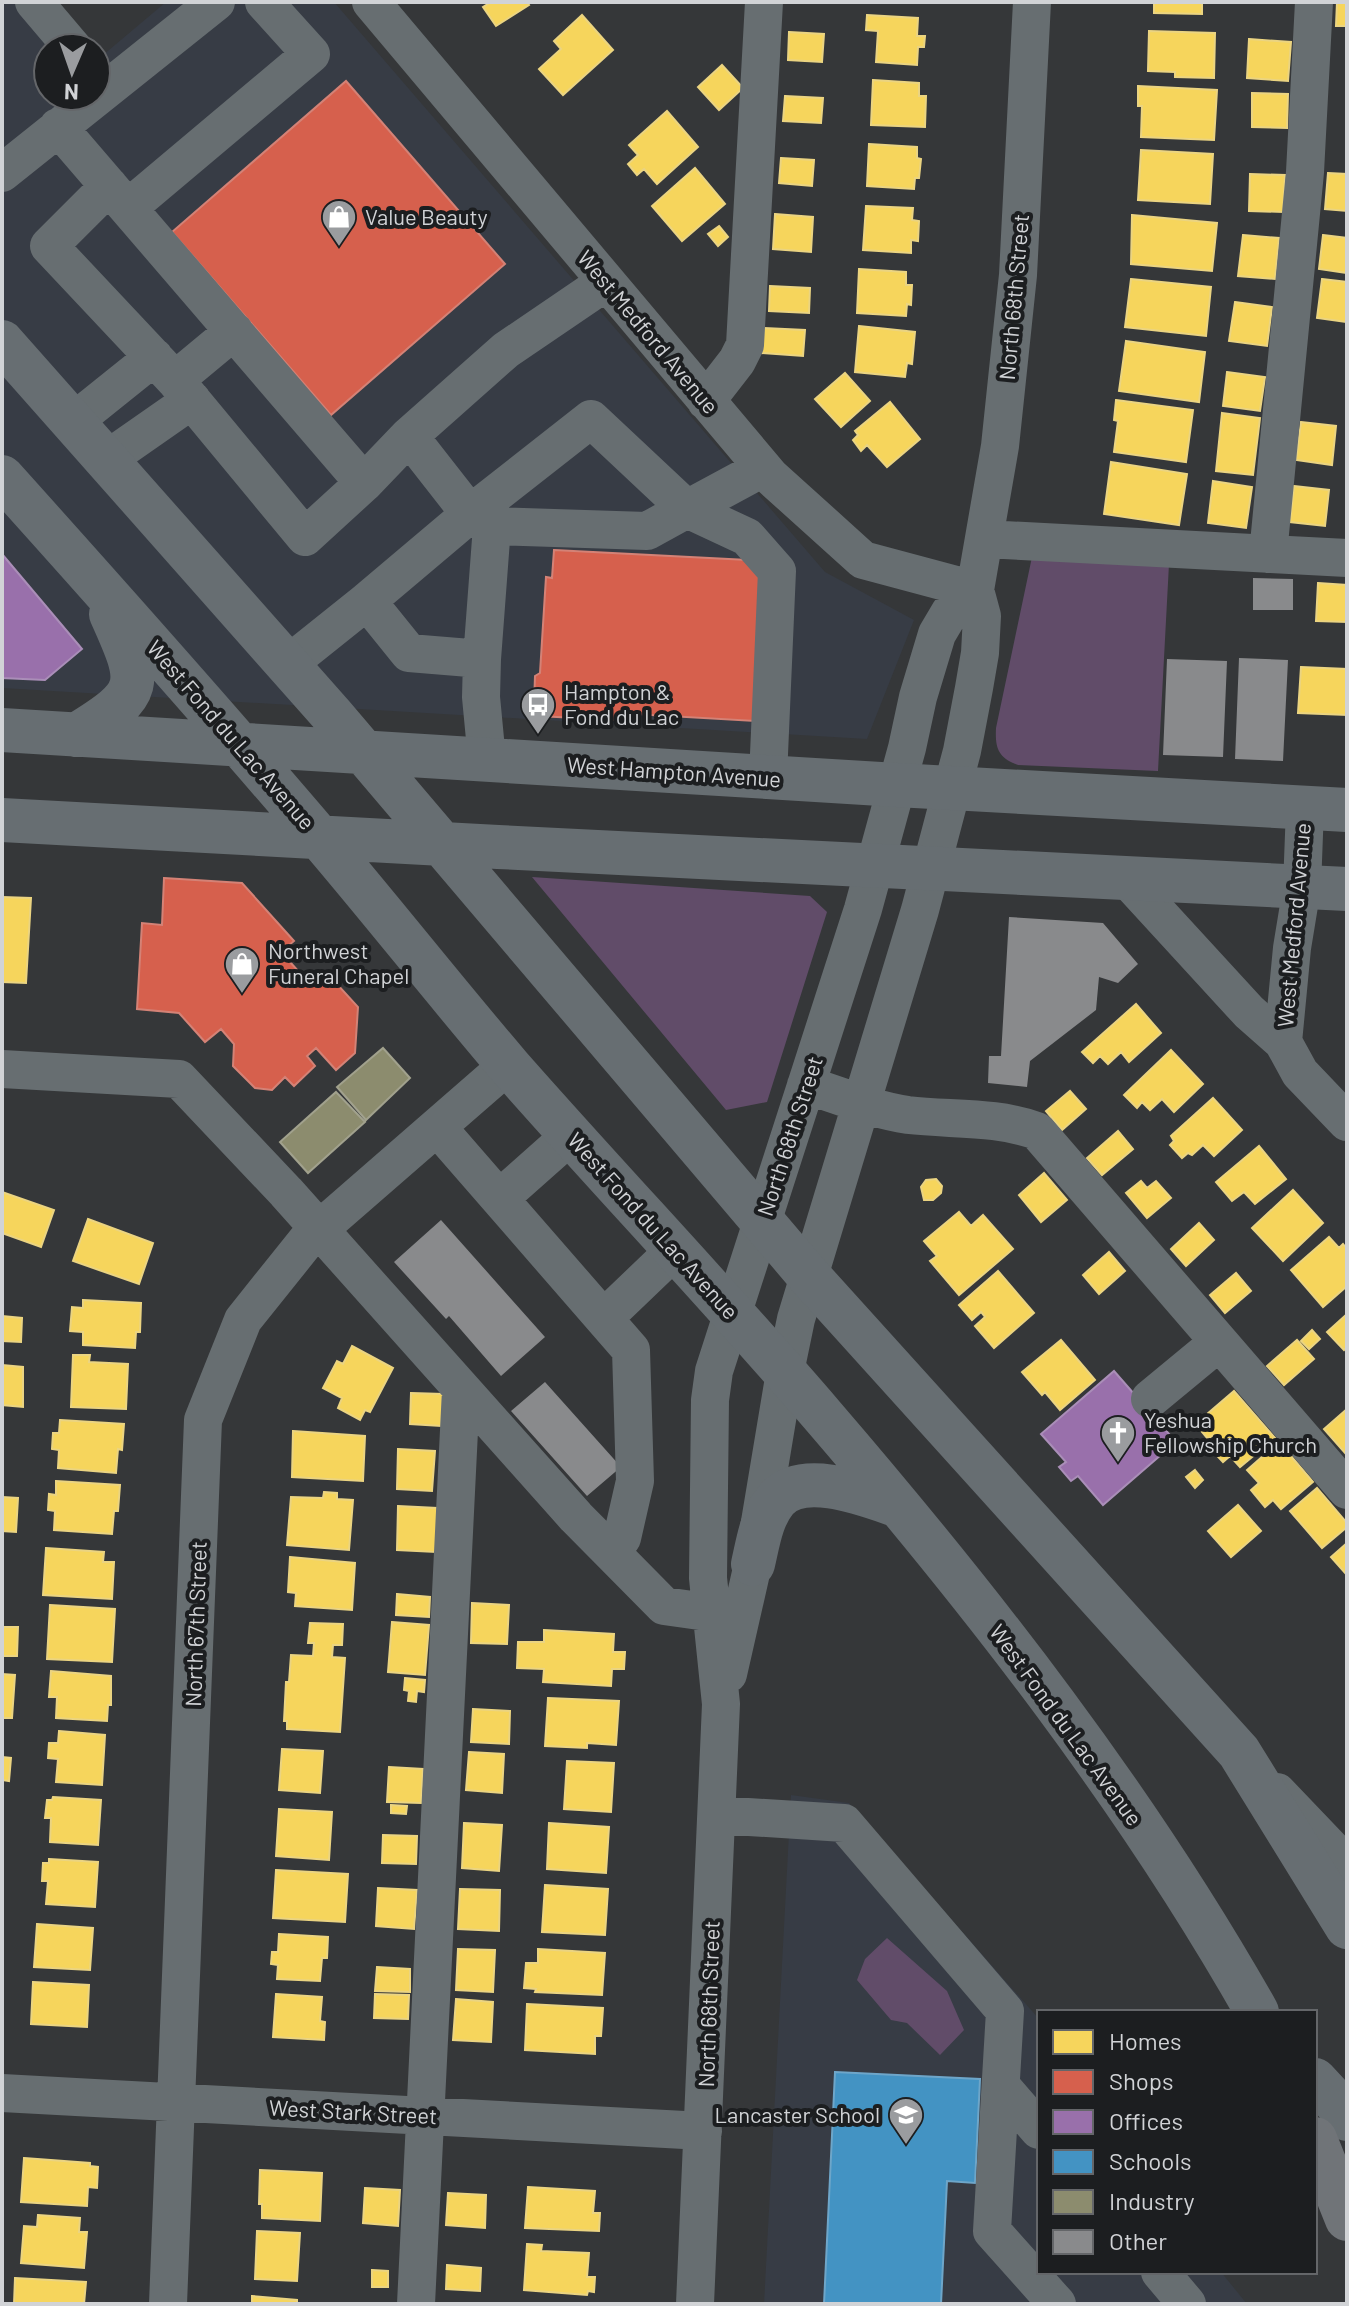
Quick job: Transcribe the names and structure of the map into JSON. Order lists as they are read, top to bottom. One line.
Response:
{"streets":{"main road":["West Fond du Lac Avenue","West Hampton Avenue"],"street":["North 68th Street","West Medford Avenue","North 67th Street","West Stark Street"]},"crossings":[["North 68th Street","West Medford Avenue"],["North 68th Street","West Fond du Lac Avenue"],["North 68th Street","West Hampton Avenue"],["North 68th Street","West Stark Street"],["West Medford Avenue","West Hampton Avenue"],["West Fond du Lac Avenue","West Hampton Avenue"],["West Fond du Lac Avenue","North 67th Street"],["North 67th Street","West Stark Street"]],"places":{"shop":["Value Beauty","Northwest Funeral Chapel"],"bus stop":["Hampton & Fond du Lac"],"church":["Yeshua Fellowship Church"],"school or university":["Lancaster School"]},"legend":["Homes","Shops","Offices","Schools","Industry","Other"],"north":"bottom"}
